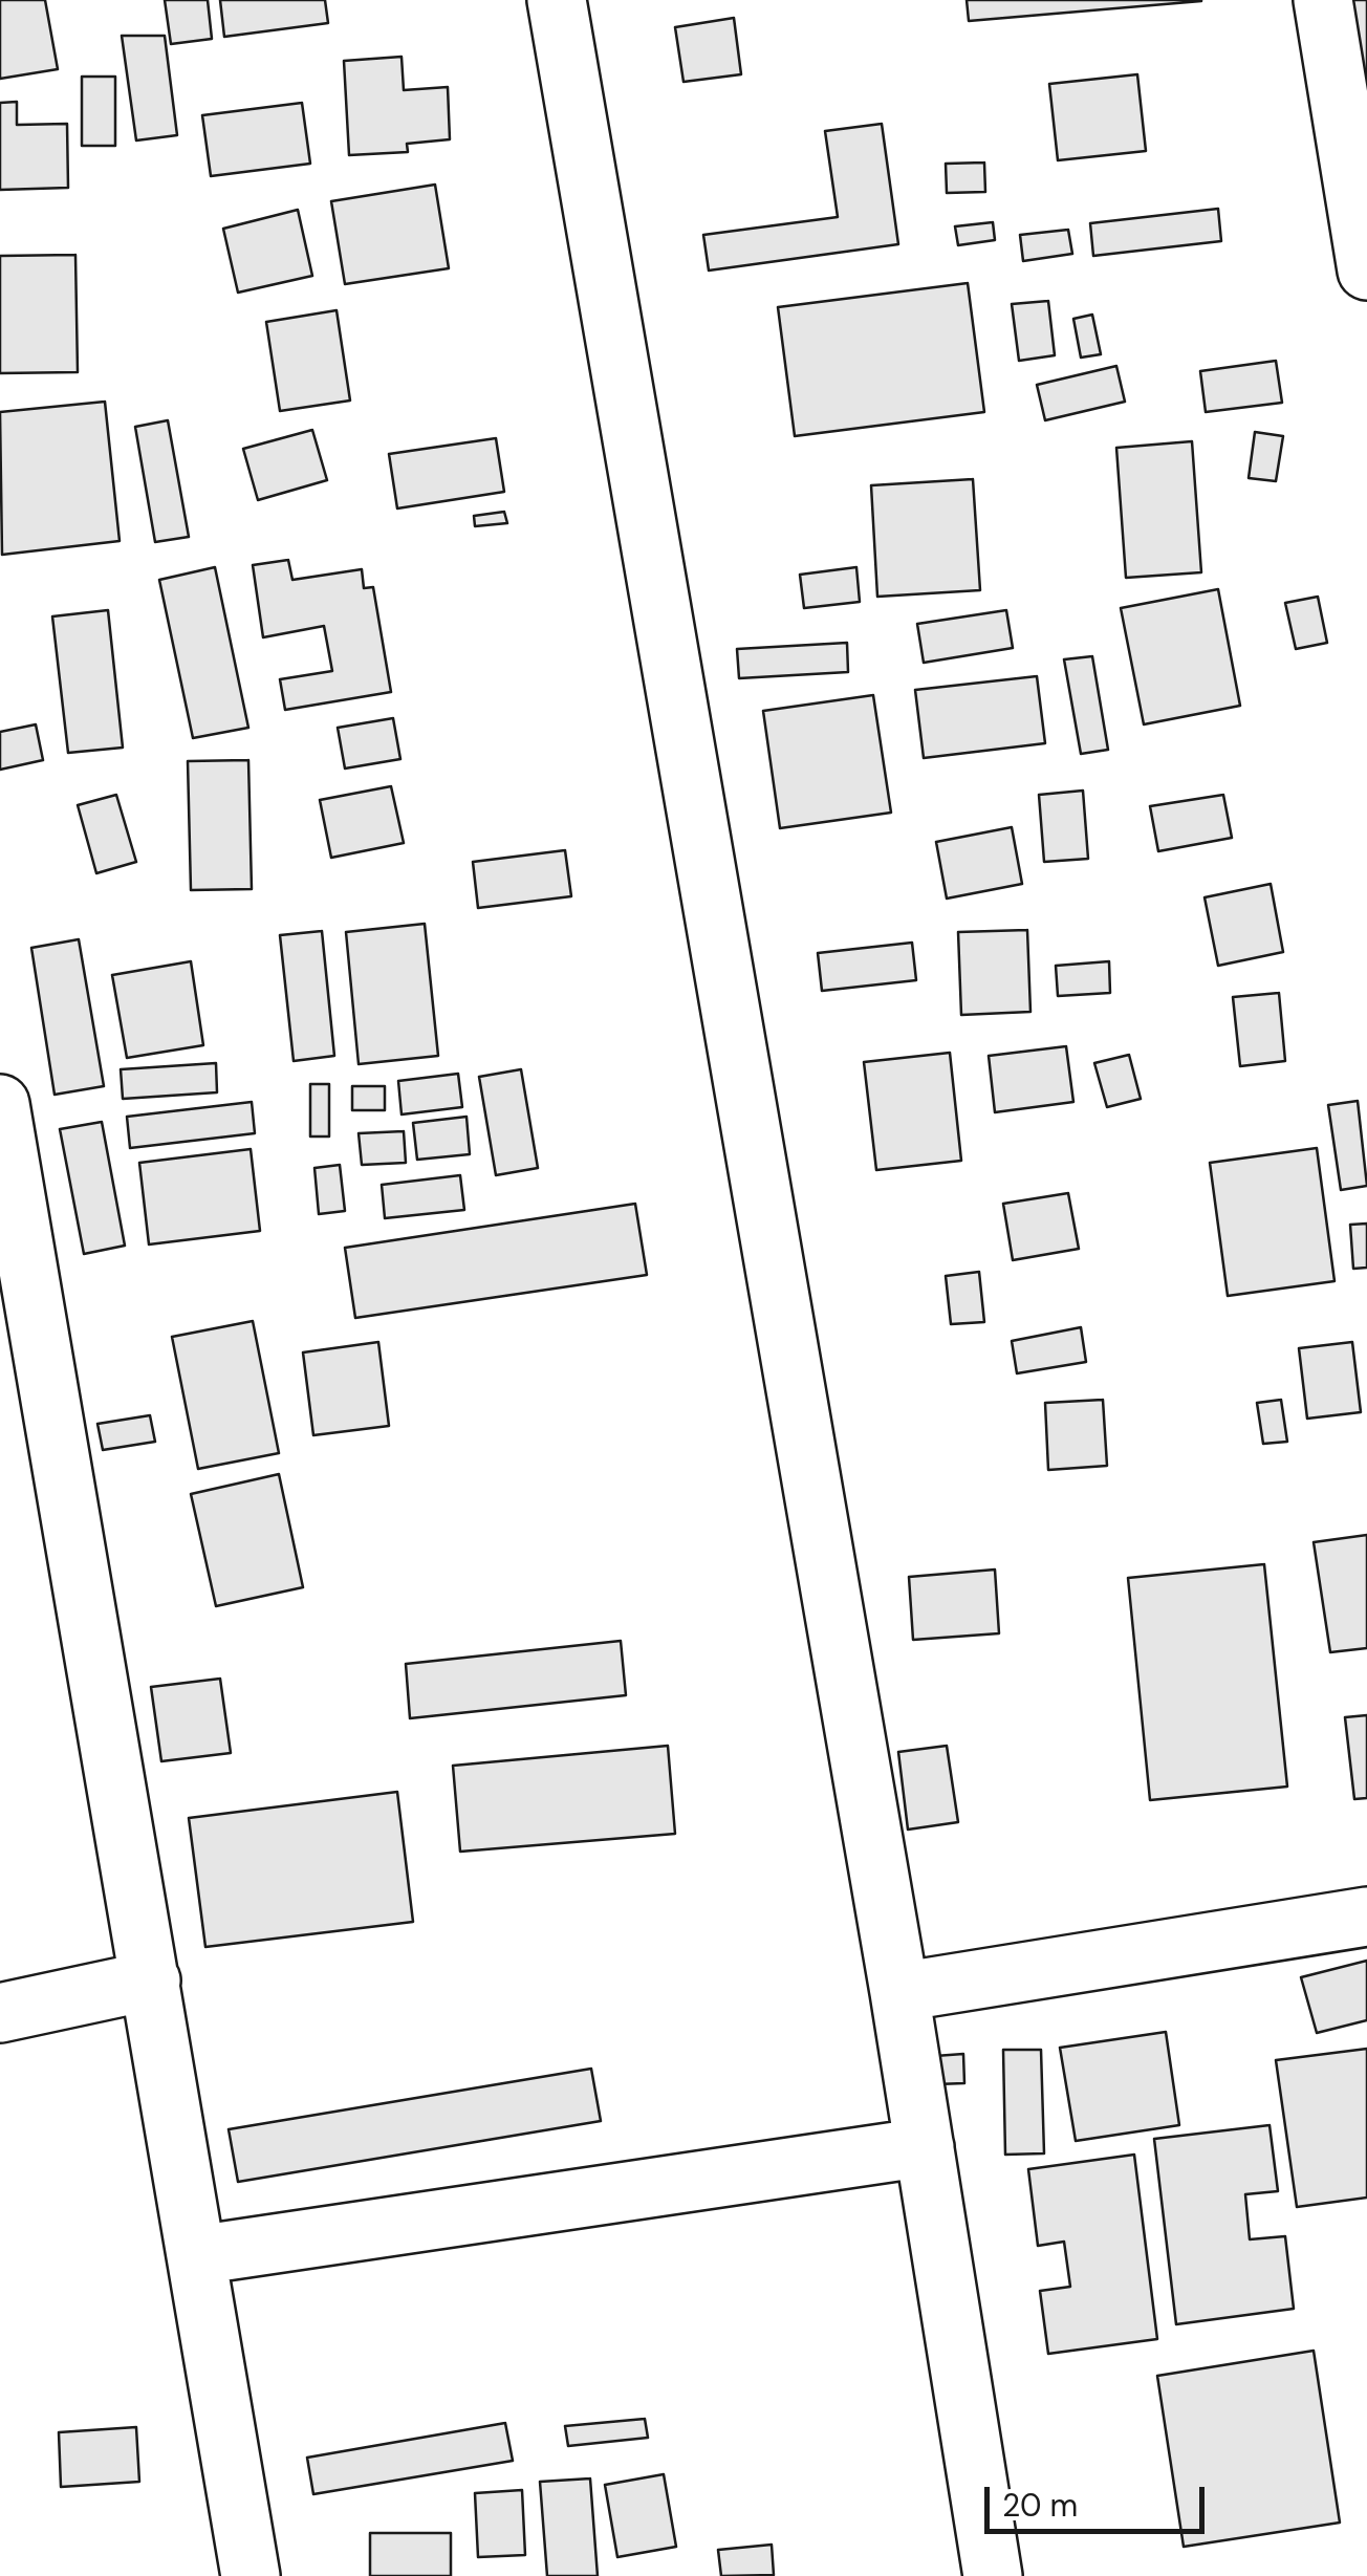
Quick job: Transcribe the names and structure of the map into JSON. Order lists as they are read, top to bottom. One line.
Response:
{"scale_bar":"20 m"}
